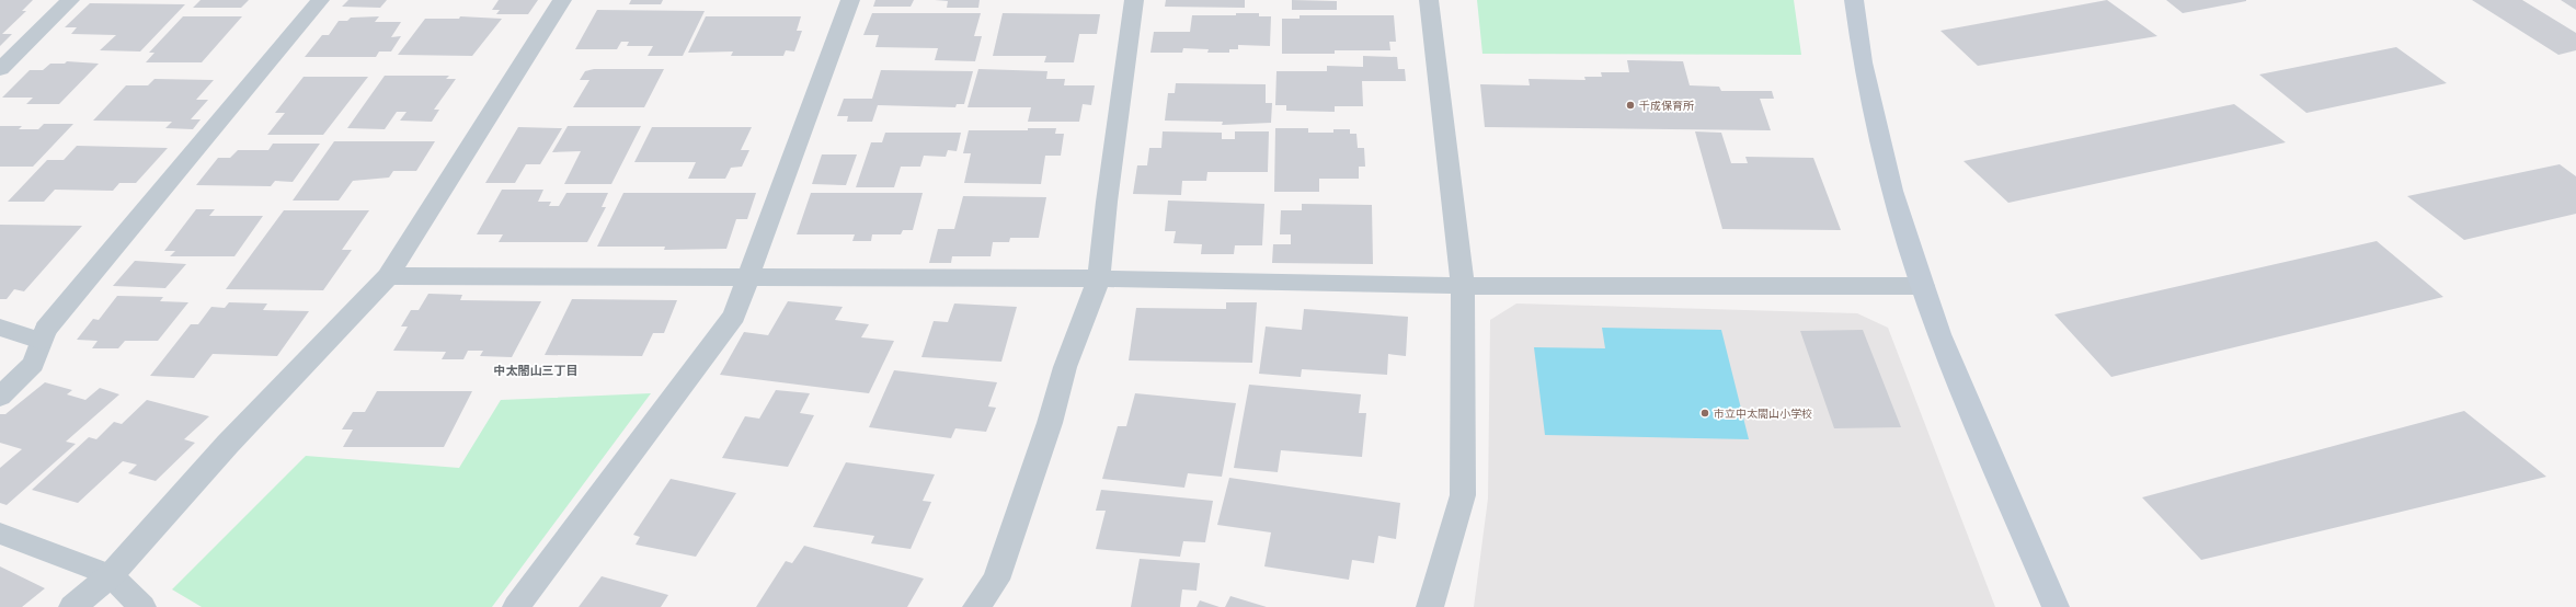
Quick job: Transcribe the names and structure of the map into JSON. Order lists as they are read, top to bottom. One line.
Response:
{"districts":["中太閤山三丁目"],"places":["千成保育所","市立中太閤山小学校"]}
